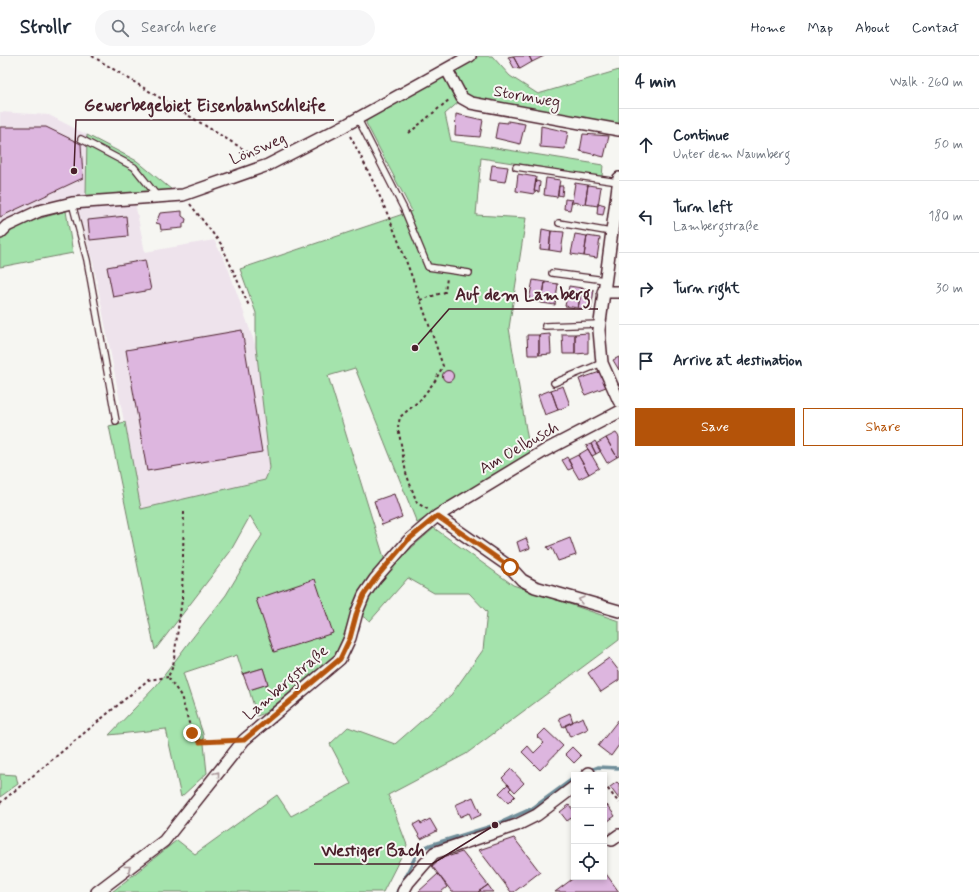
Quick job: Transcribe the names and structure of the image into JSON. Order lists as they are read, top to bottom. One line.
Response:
{"streets":{"street":["Stormweg","Lönsweg","Am Oelbusch","Lambergstraße"]},"crossings":[["Stormweg","Lönsweg"],["Am Oelbusch","Lambergstraße"]],"one_way":["Lambergstraße"],"places":["Gewerbegebiet Eisenbahnschleife","Auf dem Lamberg","Westiger Bach"],"page":{"header":"Strollr","search":"Search here","nav":["Home","Map","About","Contact"],"heading":["4 min","Walk · 260 m"],"list":[["Continue","Unter dem Naumberg","50 m"],["Turn left","Lambergstraße","180 m"],["Turn right","30 m"],"Arrive at destination"],"buttons":["Save","Share"],"map_buttons":["+","−"]}}
